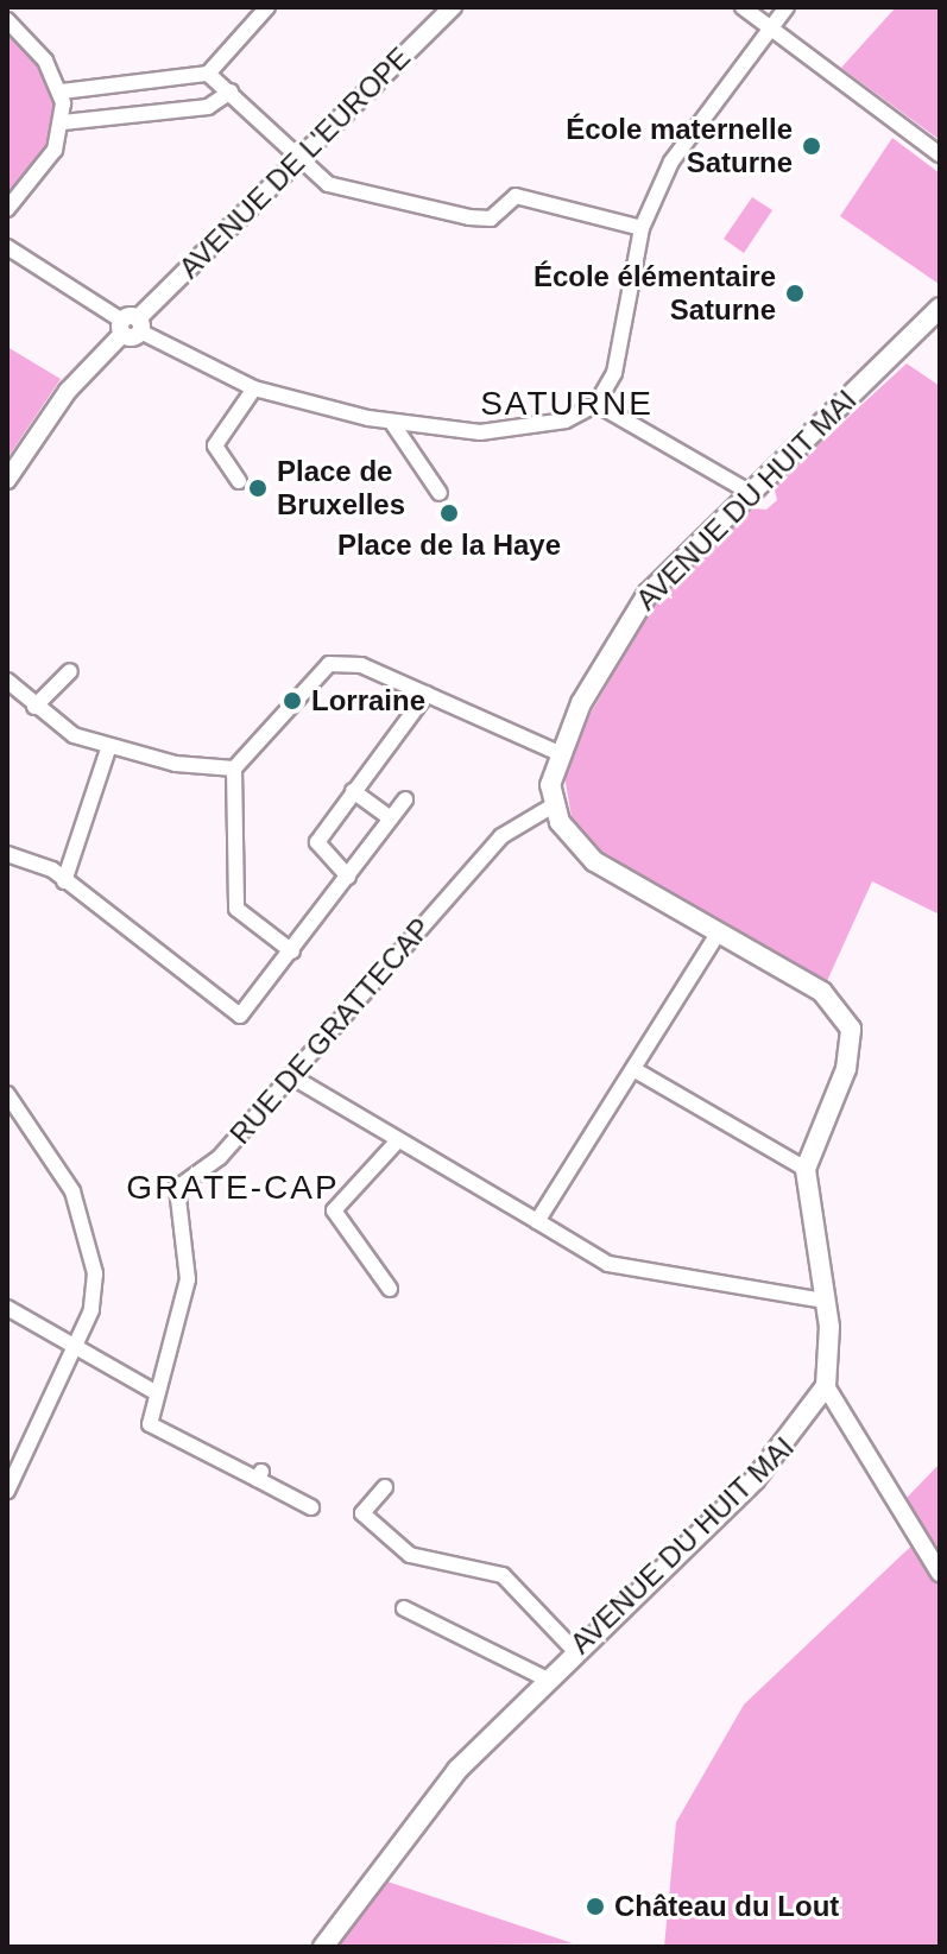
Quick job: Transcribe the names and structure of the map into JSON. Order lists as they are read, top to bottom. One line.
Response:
{"streets":{"main road":["AVENUE DU HUIT MAI"],"street":["AVENUE DE L'EUROPE","RUE DE GRATTECAP"]},"crossings":[["AVENUE DU HUIT MAI","RUE DE GRATTECAP"]],"districts":["SATURNE","GRATE-CAP"],"places":["École maternelle Saturne","École élémentaire Saturne","Place de Bruxelles","Place de la Haye","Lorraine","Château du Lout"]}
